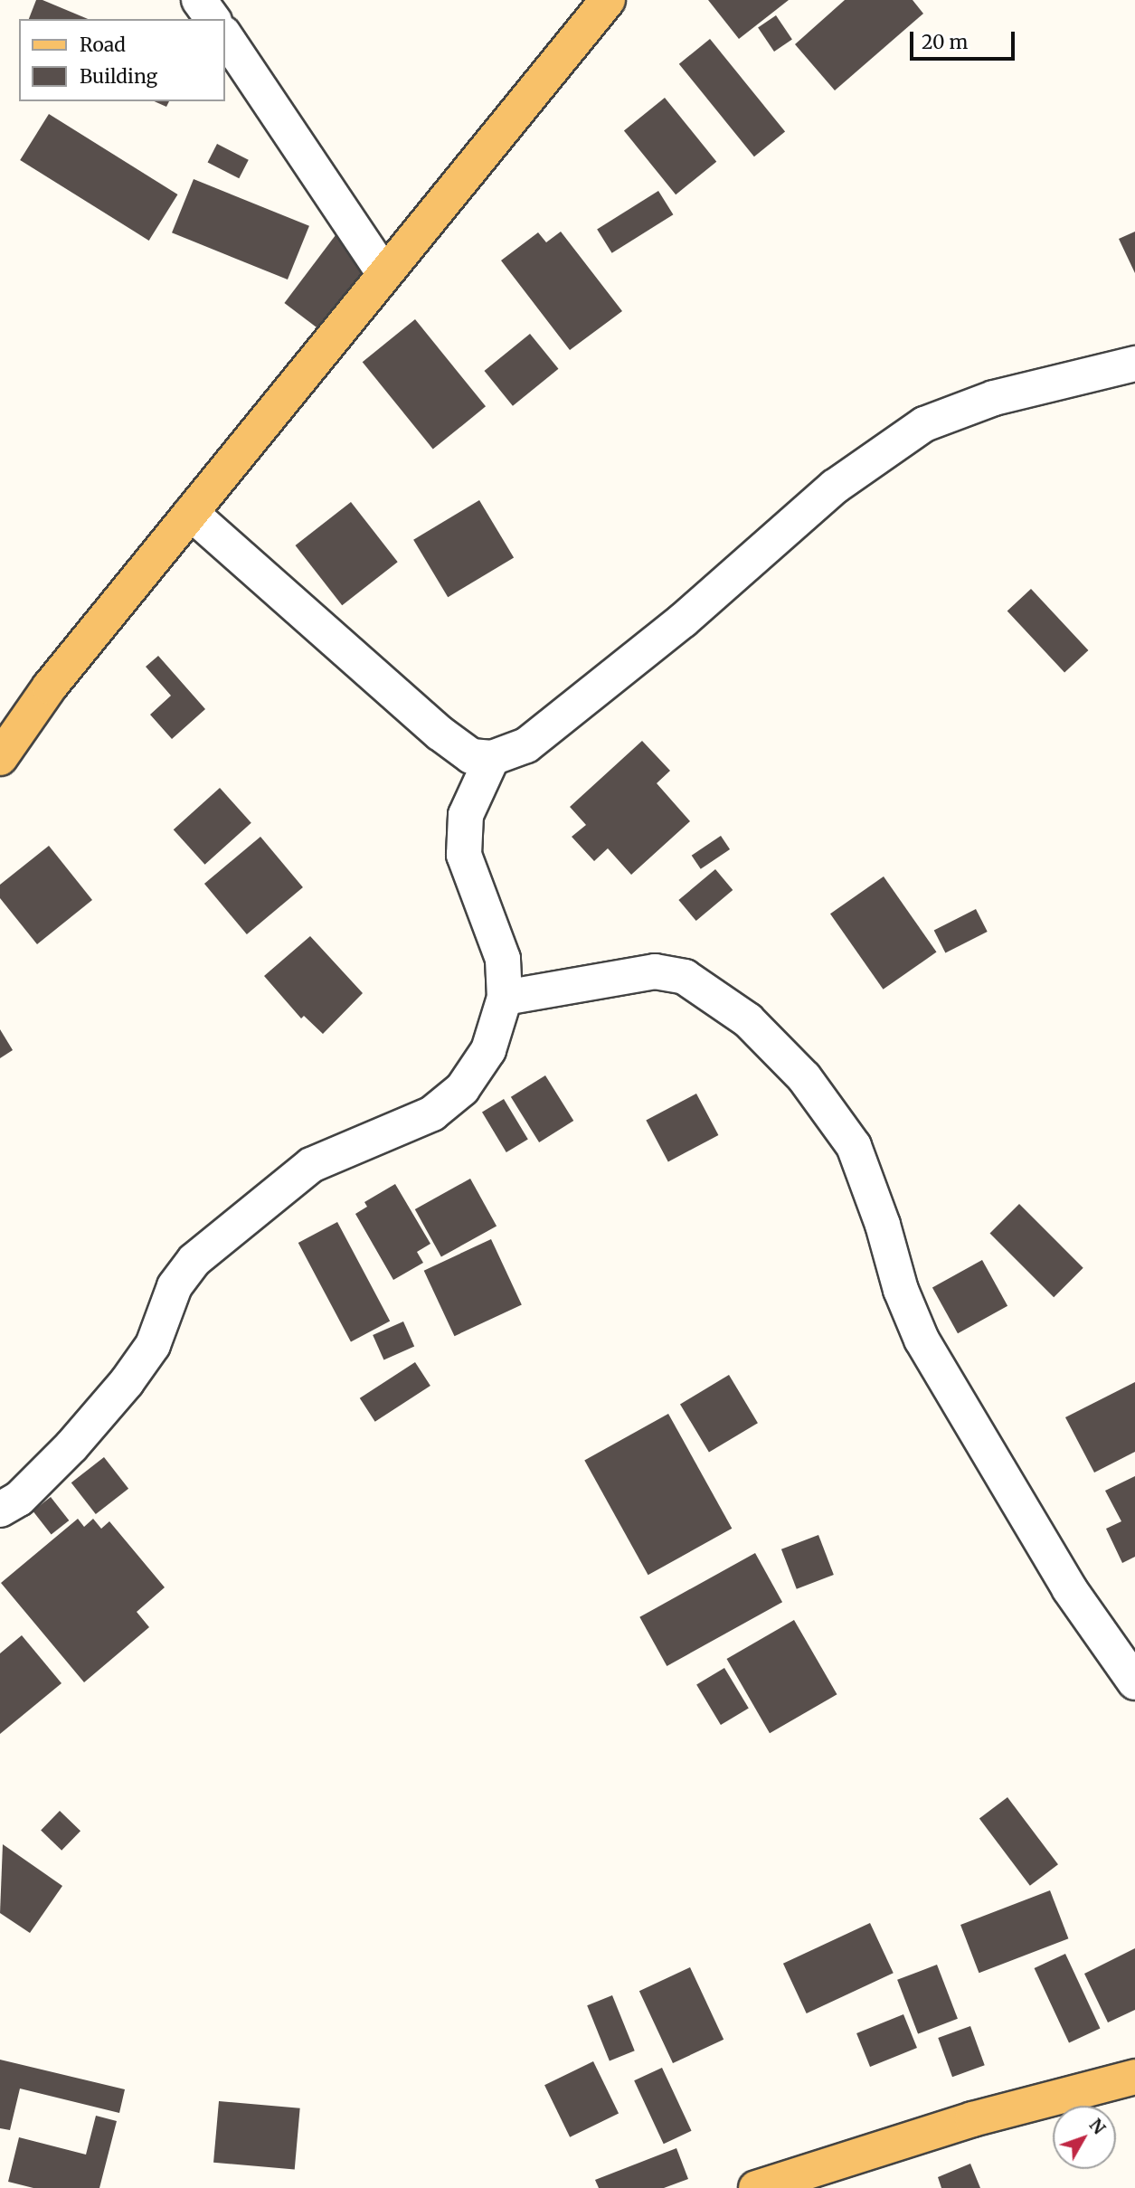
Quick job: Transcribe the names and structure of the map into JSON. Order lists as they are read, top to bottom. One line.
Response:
{"legend":["Road","Building"],"scale_bar":"20 m","north":"top right"}
